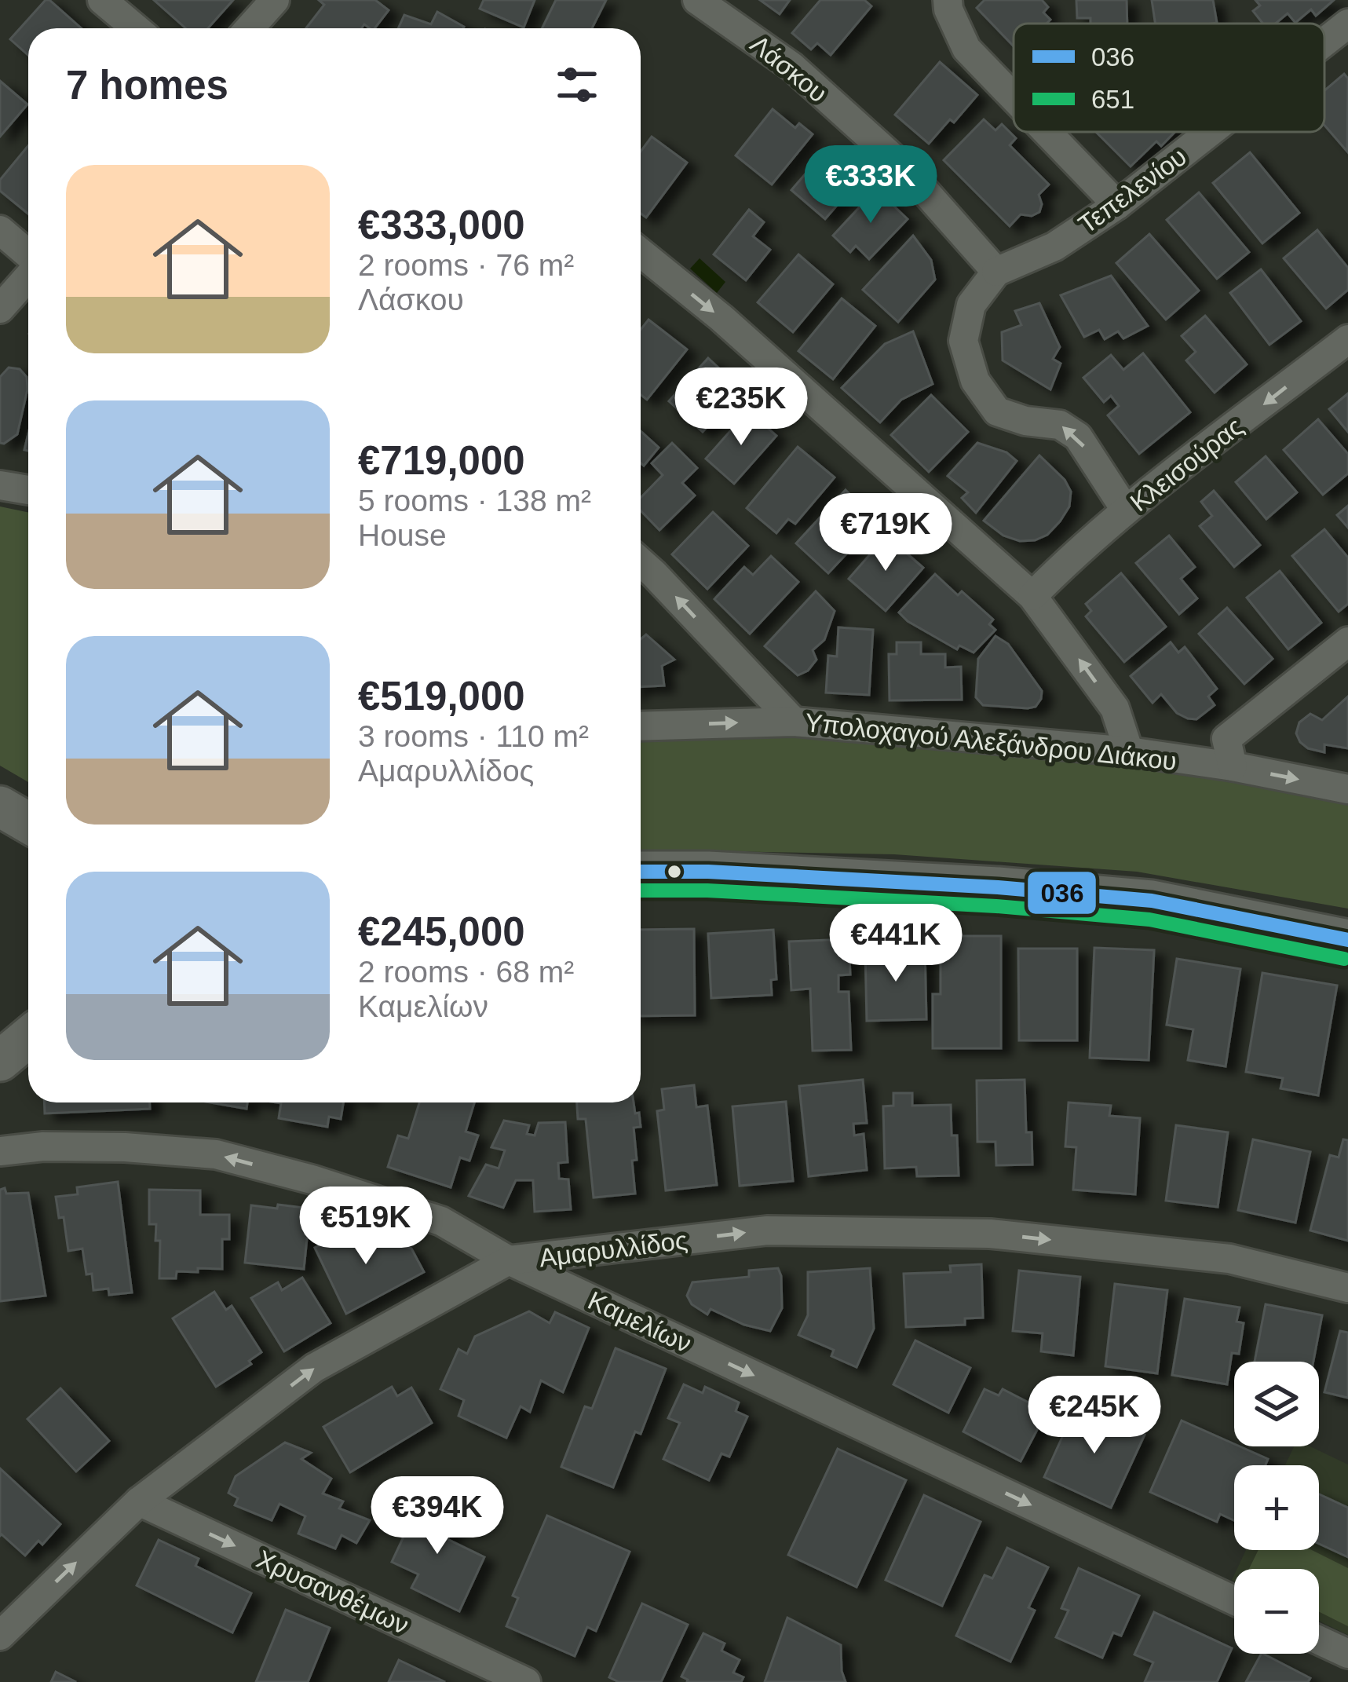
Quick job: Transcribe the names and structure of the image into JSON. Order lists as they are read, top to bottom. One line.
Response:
{"streets":{"street":["Λάσκου","Τεπελενίου","Κλεισούρας","Υπολοχαγού Αλεξάνδρου Διάκου","Αμαρυλλίδος","Καμελίων","Χρυσανθέμων"]},"crossings":[["Λάσκου","Τεπελενίου"],["Αμαρυλλίδος","Καμελίων"],["Αμαρυλλίδος","Χρυσανθέμων"]],"one_way":["Υπολοχαγού Αλεξάνδρου Διάκου","Αμαρυλλίδος","Χρυσανθέμων"],"lines":["transit line 036","transit line 651"],"legend":["036","651"],"page":{"heading":"7 homes","list":[{"name":"€333,000","note":"2 rooms · 76 m² · Λάσκου"},{"name":"€719,000","note":"5 rooms · 138 m² · House"},{"name":"€519,000","note":"3 rooms · 110 m² · Αμαρυλλίδος"},{"name":"€245,000","note":"2 rooms · 68 m² · Καμελίων"}],"price":["€333K","€235K","€719K","€441K","€519K","€245K","€394K"],"map_buttons":["+","−"]}}
